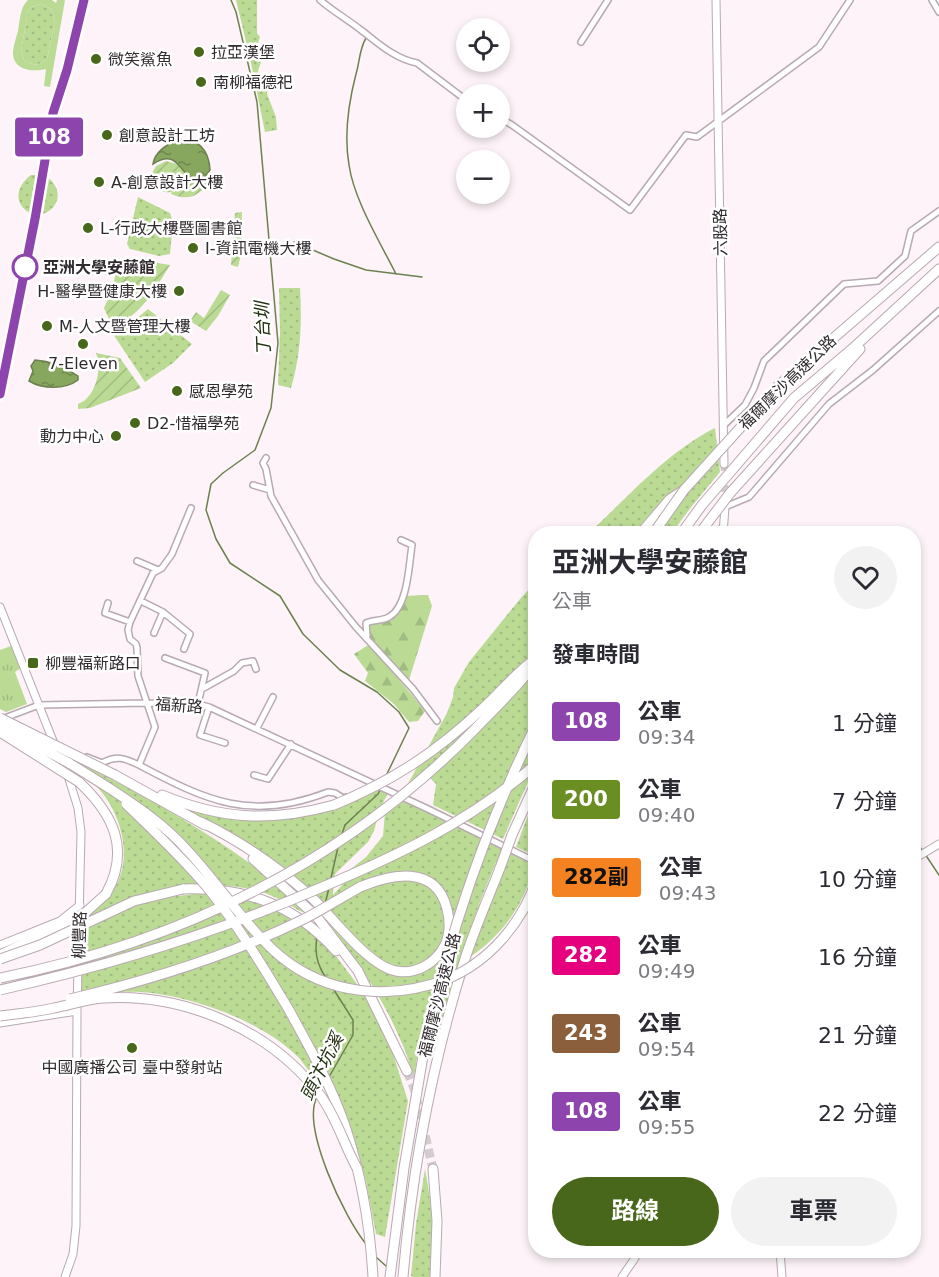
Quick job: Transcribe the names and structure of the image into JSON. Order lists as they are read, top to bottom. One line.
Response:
{"streets":{"highway":["福爾摩沙高速公路"],"street":["六股路","福新路","柳豐路"]},"crossings":[["福新路","柳豐路"]],"water":["丁台圳","頭汴坑溪"],"places":{"other":["拉亞漢堡","微笑鯊魚","南柳福德祀","創意設計工坊","A-創意設計大樓","L-行政大樓暨圖書館","I-資訊電機大樓","亞洲大學安藤館","H-醫學暨健康大樓","M-人文暨管理大樓","7-Eleven","感恩學苑","D2-惜福學苑","動力中心","中國廣播公司 臺中發射站"],"transit":["柳豐福新路口"]},"lines":["bus line 108"],"page":{"on_map":"108","map_buttons":["+","−"],"heading":[["亞洲大學安藤館","公車"],"發車時間"],"list":[{"mark":"108","name":"公車","note":"09:34","value":"1 分鐘"},{"mark":"200","name":"公車","note":"09:40","value":"7 分鐘"},{"mark":"282副","name":"公車","note":"09:43","value":"10 分鐘"},{"mark":"282","name":"公車","note":"09:49","value":"16 分鐘"},{"mark":"243","name":"公車","note":"09:54","value":"21 分鐘"},{"mark":"108","name":"公車","note":"09:55","value":"22 分鐘"}],"buttons":["路線","車票"]}}
